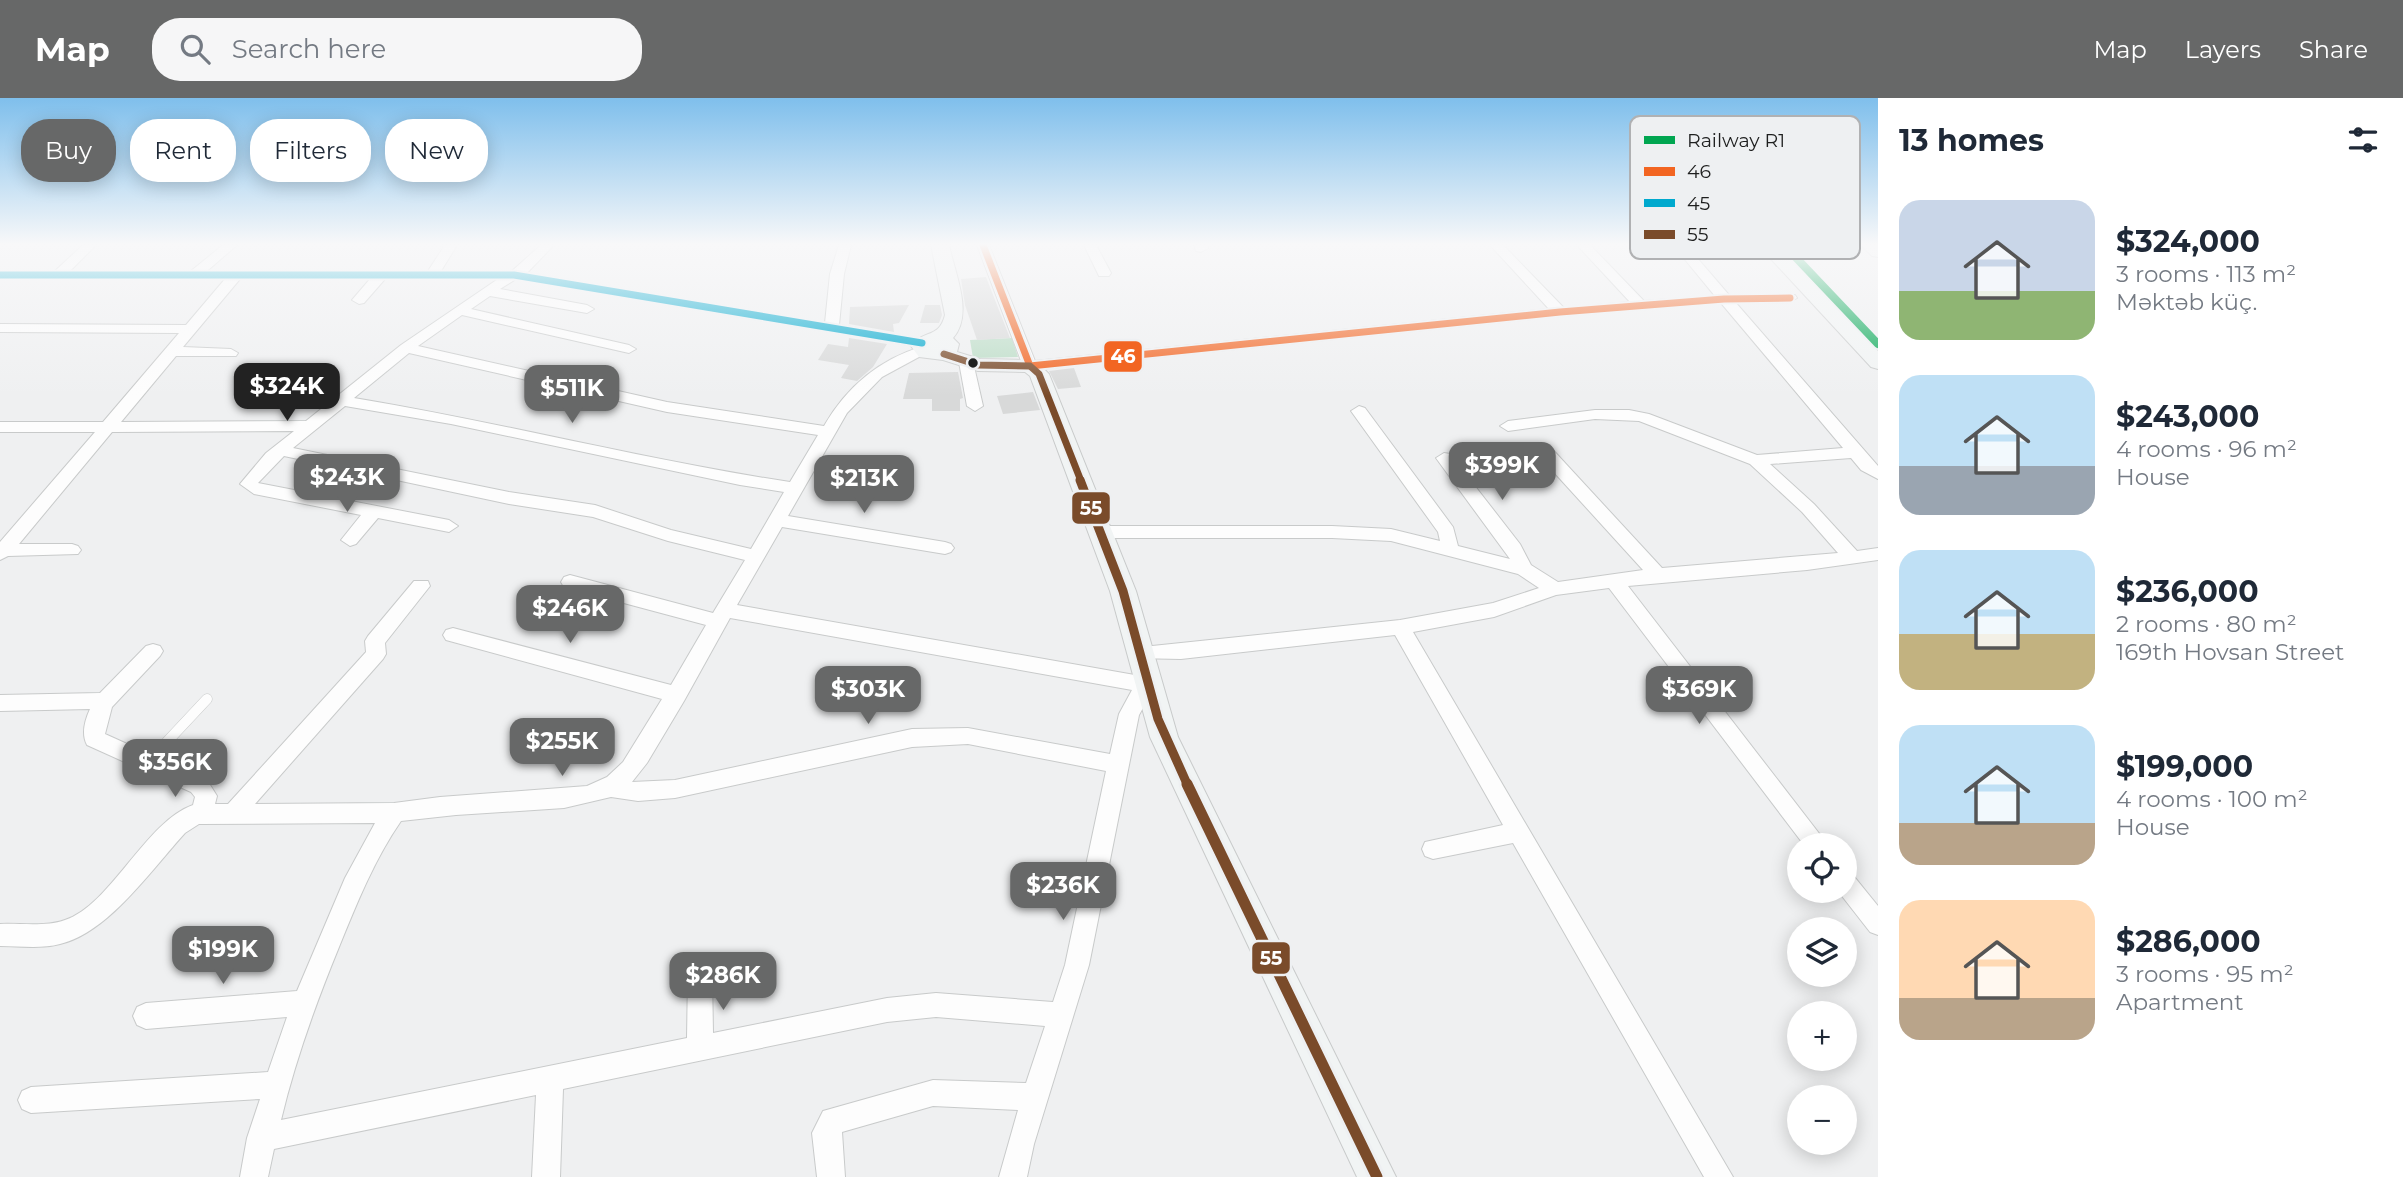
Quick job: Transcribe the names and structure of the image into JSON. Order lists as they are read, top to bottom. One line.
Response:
{"lines":["rail line R1","transit line 46","transit line 45","transit line 55"],"legend":["Railway R1","46","45","55"],"page":{"header":"Map","search":"Search here","nav":["Map","Layers","Share"],"heading":"13 homes","chip":["Buy","Rent","Filters","New"],"list":[{"name":"$324,000","note":"3 rooms · 113 m² · Məktəb küç."},{"name":"$243,000","note":"4 rooms · 96 m² · House"},{"name":"$236,000","note":"2 rooms · 80 m² · 169th Hovsan Street"},{"name":"$199,000","note":"4 rooms · 100 m² · House"},{"name":"$286,000","note":"3 rooms · 95 m² · Apartment"}],"price":["$324K","$511K","$399K","$243K","$213K","$246K","$303K","$369K","$255K","$356K","$236K","$199K","$286K"],"map_buttons":["+","−"]}}
